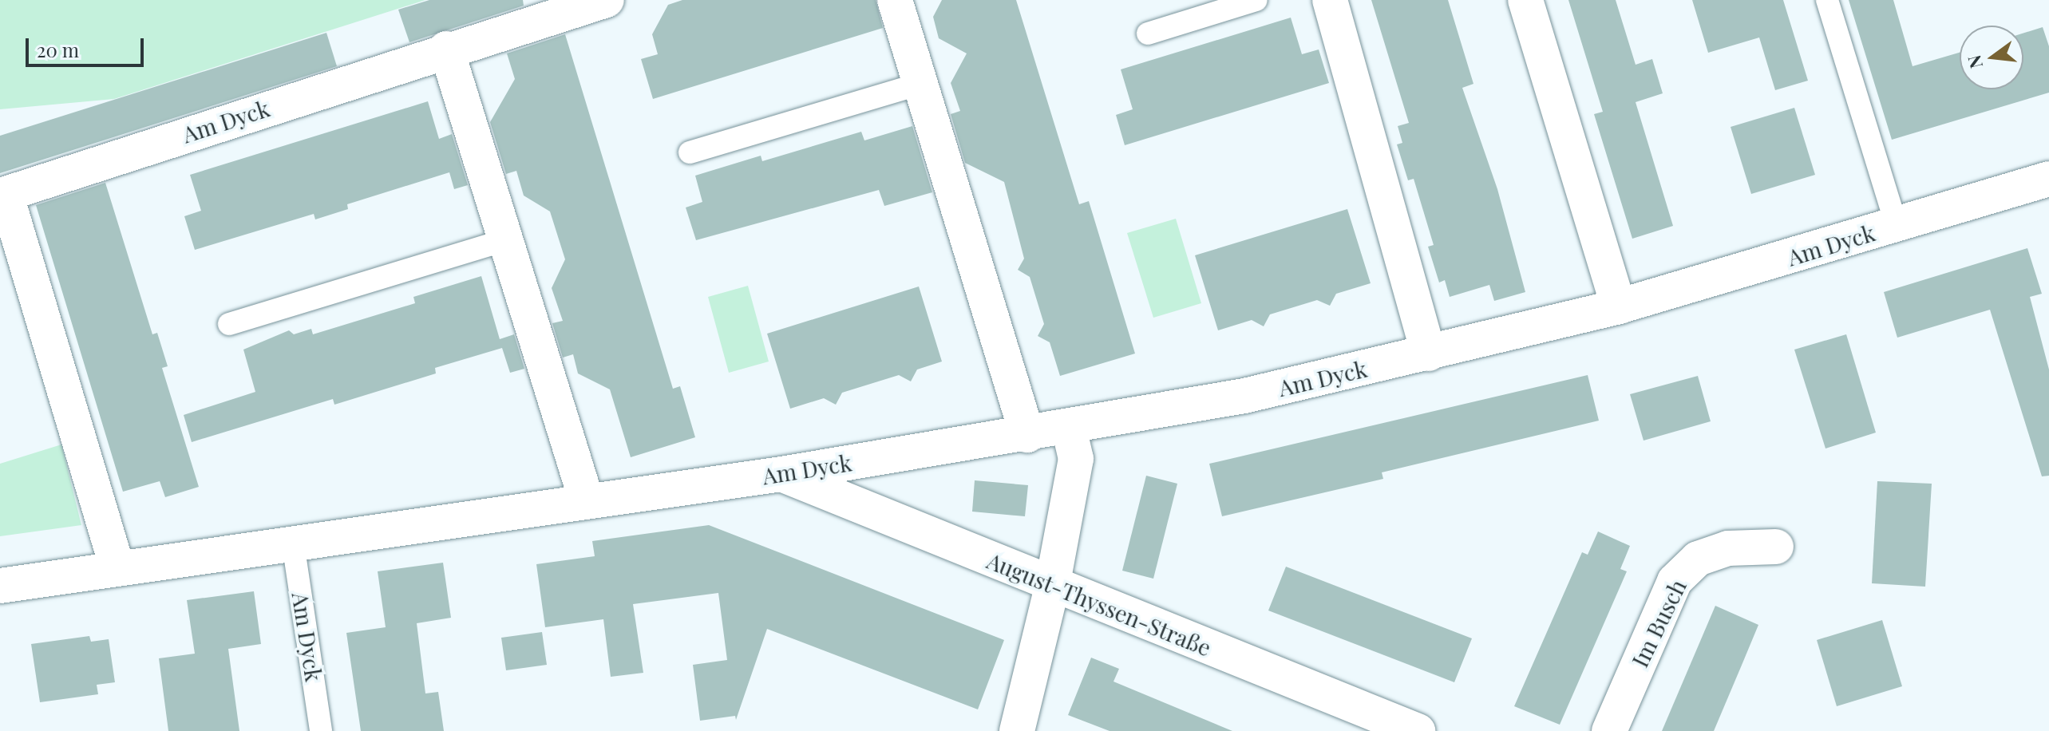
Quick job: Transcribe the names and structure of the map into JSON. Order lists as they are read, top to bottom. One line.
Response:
{"streets":{"street":["Am Dyck","August-Thyssen-Straße","Im Busch"]},"crossings":[["Am Dyck","August-Thyssen-Straße"]],"scale_bar":"20 m","north":"left"}
